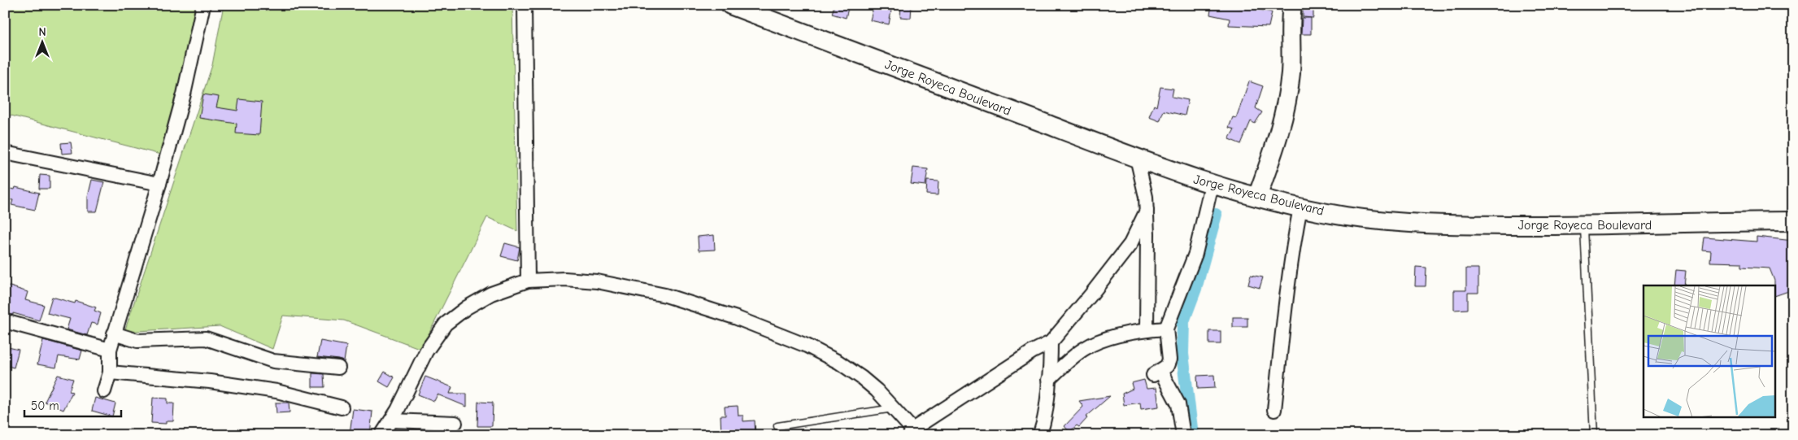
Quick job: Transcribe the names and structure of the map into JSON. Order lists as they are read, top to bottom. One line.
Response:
{"streets":{"street":["Jorge Royeca Boulevard"]},"scale_bar":"50 m","north":"top"}
